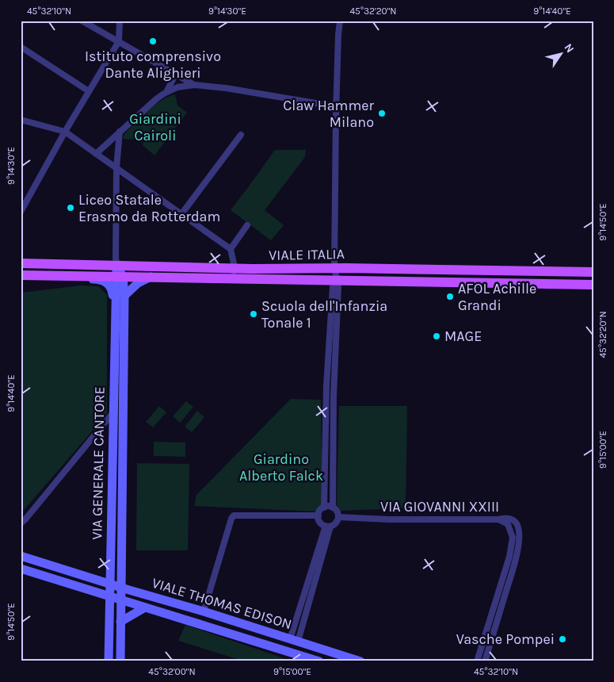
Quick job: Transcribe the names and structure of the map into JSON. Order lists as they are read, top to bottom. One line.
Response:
{"streets":{"main road":["VIALE ITALIA"],"street":["VIA GENERALE CANTORE","VIA GIOVANNI XXIII","VIALE THOMAS EDISON"]},"crossings":[["VIALE ITALIA","VIA GENERALE CANTORE"],["VIA GENERALE CANTORE","VIALE THOMAS EDISON"]],"parks":["Giardini Cairoli","Giardino Alberto Falck"],"places":["Istituto comprensivo Dante Alighieri","Claw Hammer Milano","Liceo Statale Erasmo da Rotterdam","AFOL Achille Grandi","Scuola dell'Infanzia Tonale 1","MAGE","Vasche Pompei"],"north":"top right","coordinates":["45°32'10\"N","9°14'30\"E","45°32'20\"N","9°14'40\"E","9°14'50\"E","9°15'00\"E","45°32'00\"N"]}
